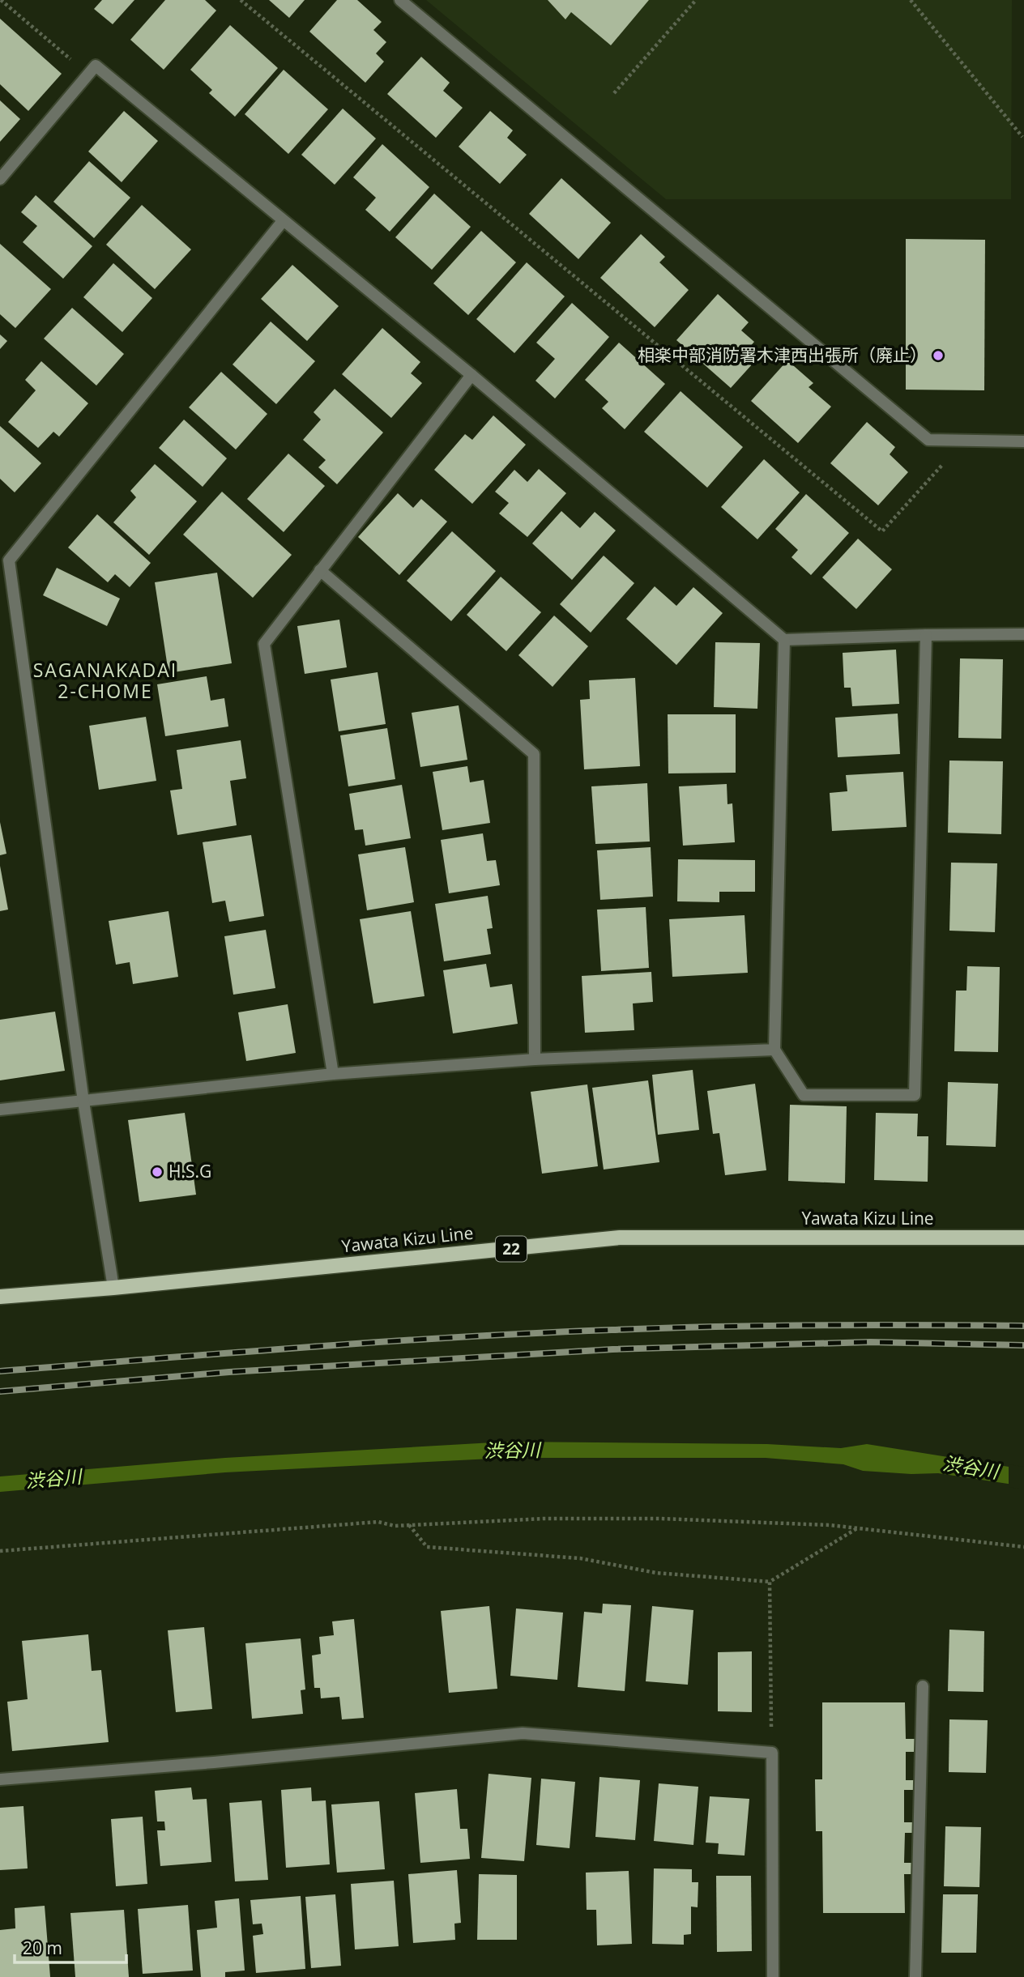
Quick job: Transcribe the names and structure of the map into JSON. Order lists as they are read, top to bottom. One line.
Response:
{"streets":{"main road":["Yawata Kizu Line","22"]},"districts":["SAGANAKADAI 2-CHOME"],"water":["渋谷川"],"places":["相楽中部消防署木津西出張所（廃止）","H.S.G"],"scale_bar":"20 m"}
